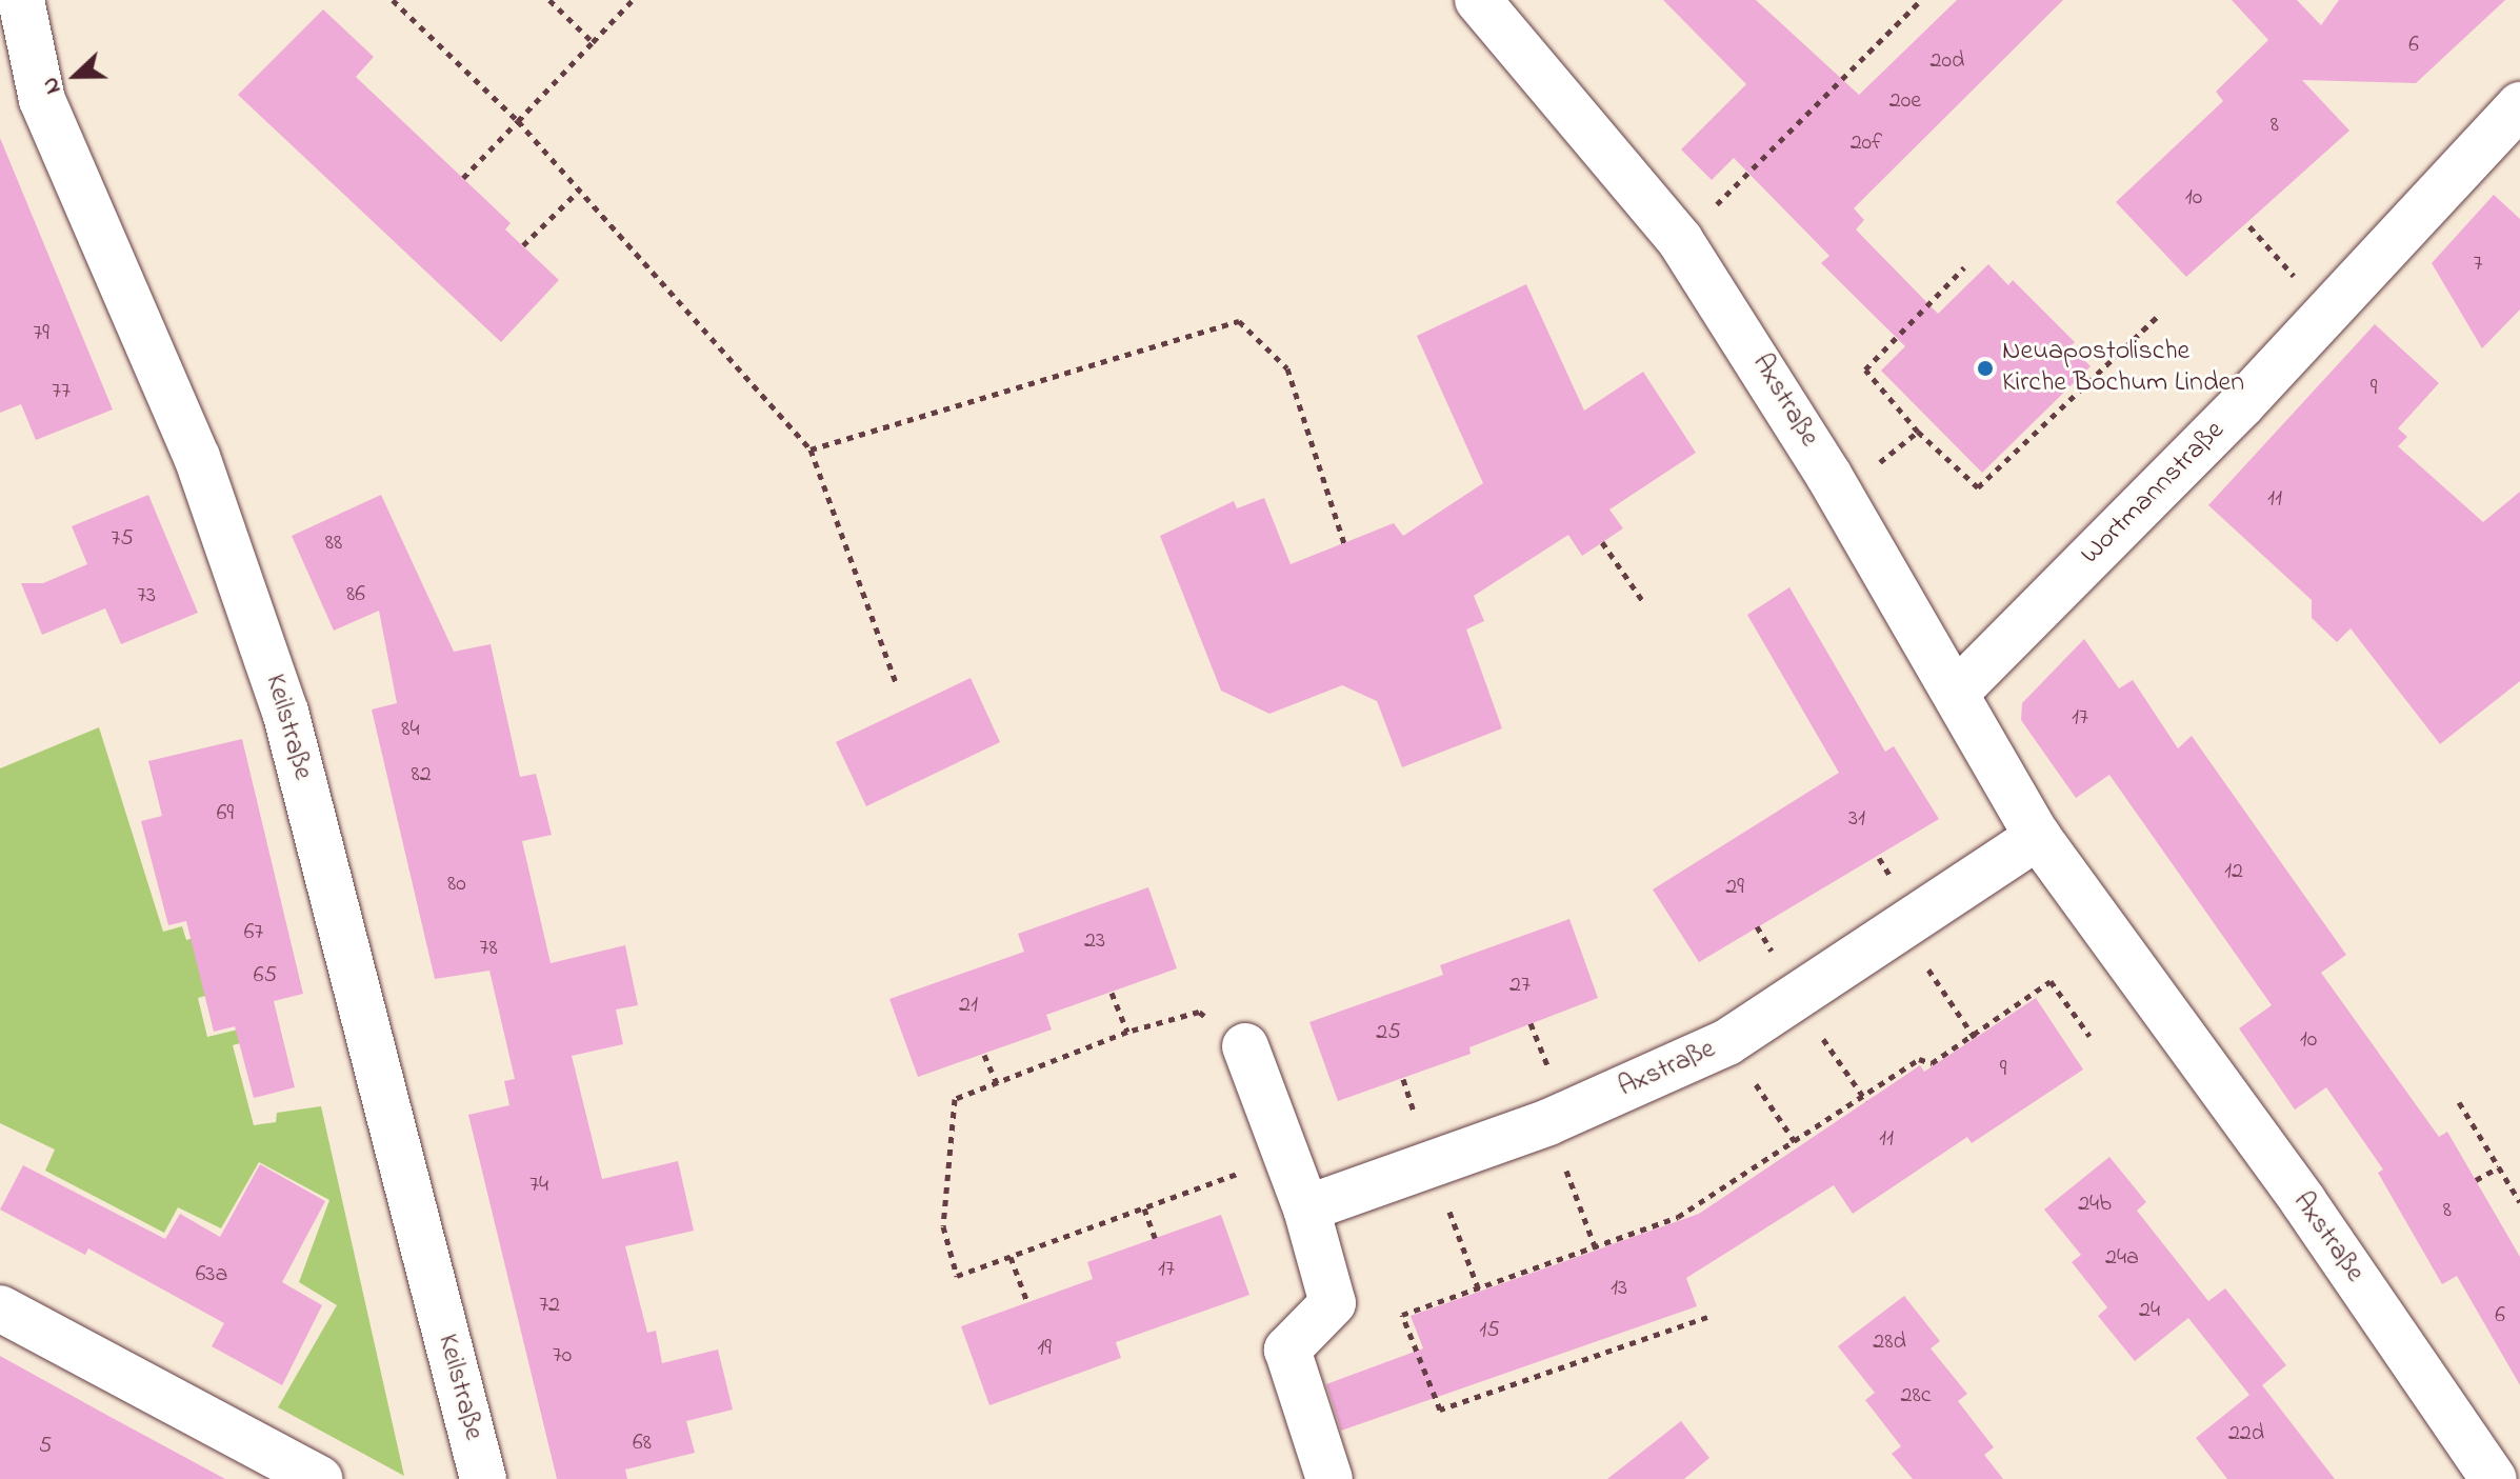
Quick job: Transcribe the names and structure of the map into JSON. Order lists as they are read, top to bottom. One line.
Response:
{"streets":{"street":["Axstraße","Wortmannstraße","Keilstraße"]},"crossings":[["Axstraße","Wortmannstraße"]],"places":["Neuapostolische Kirche Bochum Linden"],"house_numbers":["6","20d","20e","8","20f","10","7","79","9","77","11","75","88","86","73","17","84","82","69","31","12","80","29","67","23","78","65","27","21","25","10","9","11","74","24b","8","24a","17","63a","13","72","24","6","15","28d","19","70","28c","22d","68","5"],"north":"left"}
